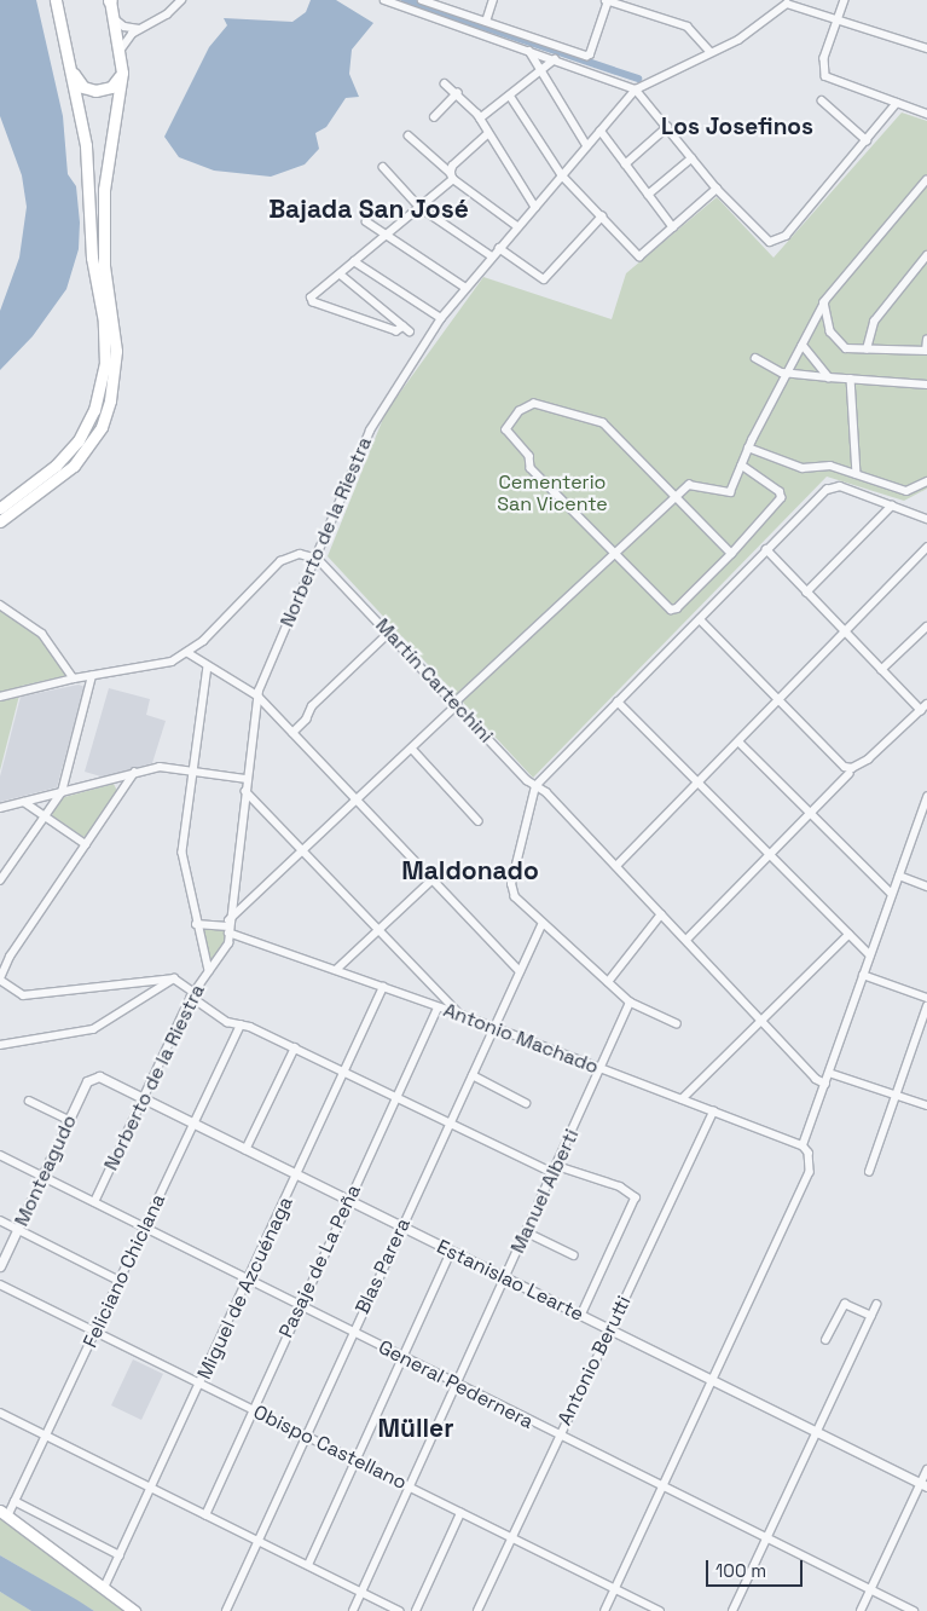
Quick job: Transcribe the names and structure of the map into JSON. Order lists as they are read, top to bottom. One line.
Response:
{"streets":{"street":["Norberto de la Riestra","Martín Cartechini","Antonio Machado","Monteagudo","Manuel Alberti","Pasaje de La Peña","Blas Parera","Feliciano Chiclana","Estanislao Learte","Miguel de Azcuénaga","Antonio Berutti","General Pedernera","Obispo Castellano"]},"crossings":[["Norberto de la Riestra","Martín Cartechini"],["Norberto de la Riestra","Antonio Machado"],["Norberto de la Riestra","Estanislao Learte"],["Norberto de la Riestra","General Pedernera"],["Antonio Machado","Manuel Alberti"],["Antonio Machado","Pasaje de La Peña"],["Antonio Machado","Blas Parera"],["Antonio Machado","Estanislao Learte"],["Antonio Machado","Miguel de Azcuénaga"],["Antonio Machado","Antonio Berutti"],["Monteagudo","Estanislao Learte"],["Monteagudo","General Pedernera"],["Manuel Alberti","Estanislao Learte"],["Manuel Alberti","General Pedernera"],["Manuel Alberti","Obispo Castellano"],["Pasaje de La Peña","Estanislao Learte"],["Pasaje de La Peña","General Pedernera"],["Pasaje de La Peña","Obispo Castellano"],["Blas Parera","Estanislao Learte"],["Blas Parera","General Pedernera"],["Blas Parera","Obispo Castellano"],["Feliciano Chiclana","Estanislao Learte"],["Feliciano Chiclana","General Pedernera"],["Feliciano Chiclana","Obispo Castellano"],["Estanislao Learte","Miguel de Azcuénaga"],["Estanislao Learte","Antonio Berutti"],["Miguel de Azcuénaga","General Pedernera"],["Miguel de Azcuénaga","Obispo Castellano"],["Antonio Berutti","General Pedernera"],["Antonio Berutti","Obispo Castellano"]],"districts":["Los Josefinos","Bajada San José","Maldonado","Müller"],"parks":["Cementerio San Vicente"],"scale_bar":"100 m"}
